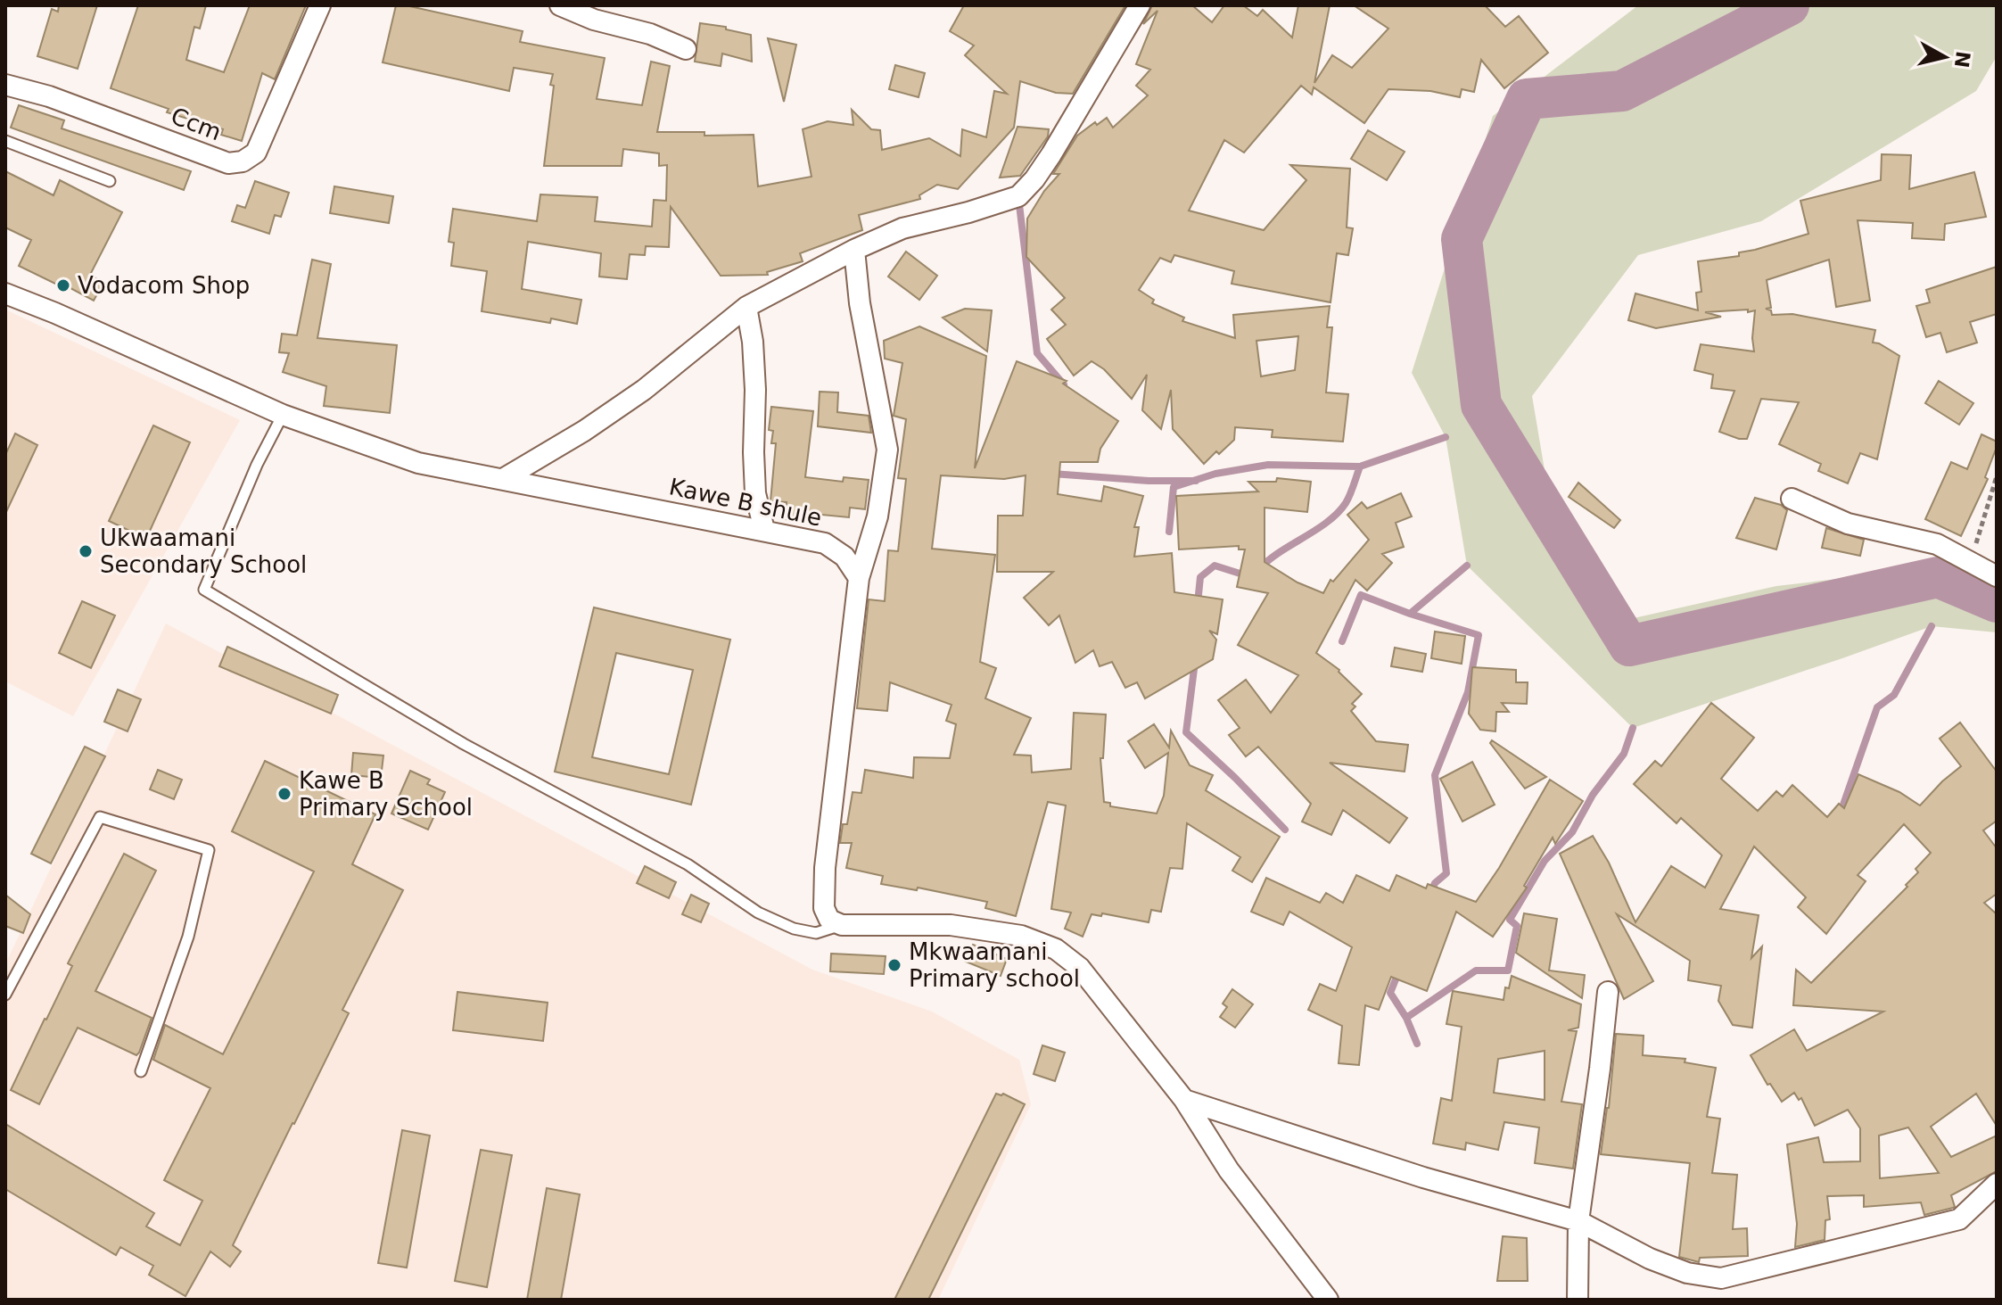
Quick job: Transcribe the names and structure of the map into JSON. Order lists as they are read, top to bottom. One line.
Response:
{"streets":{"street":["Ccm","Kawe B shule"]},"places":["Vodacom Shop","Ukwaamani Secondary School","Kawe B Primary School","Mkwaamani Primary school"],"north":"right"}
